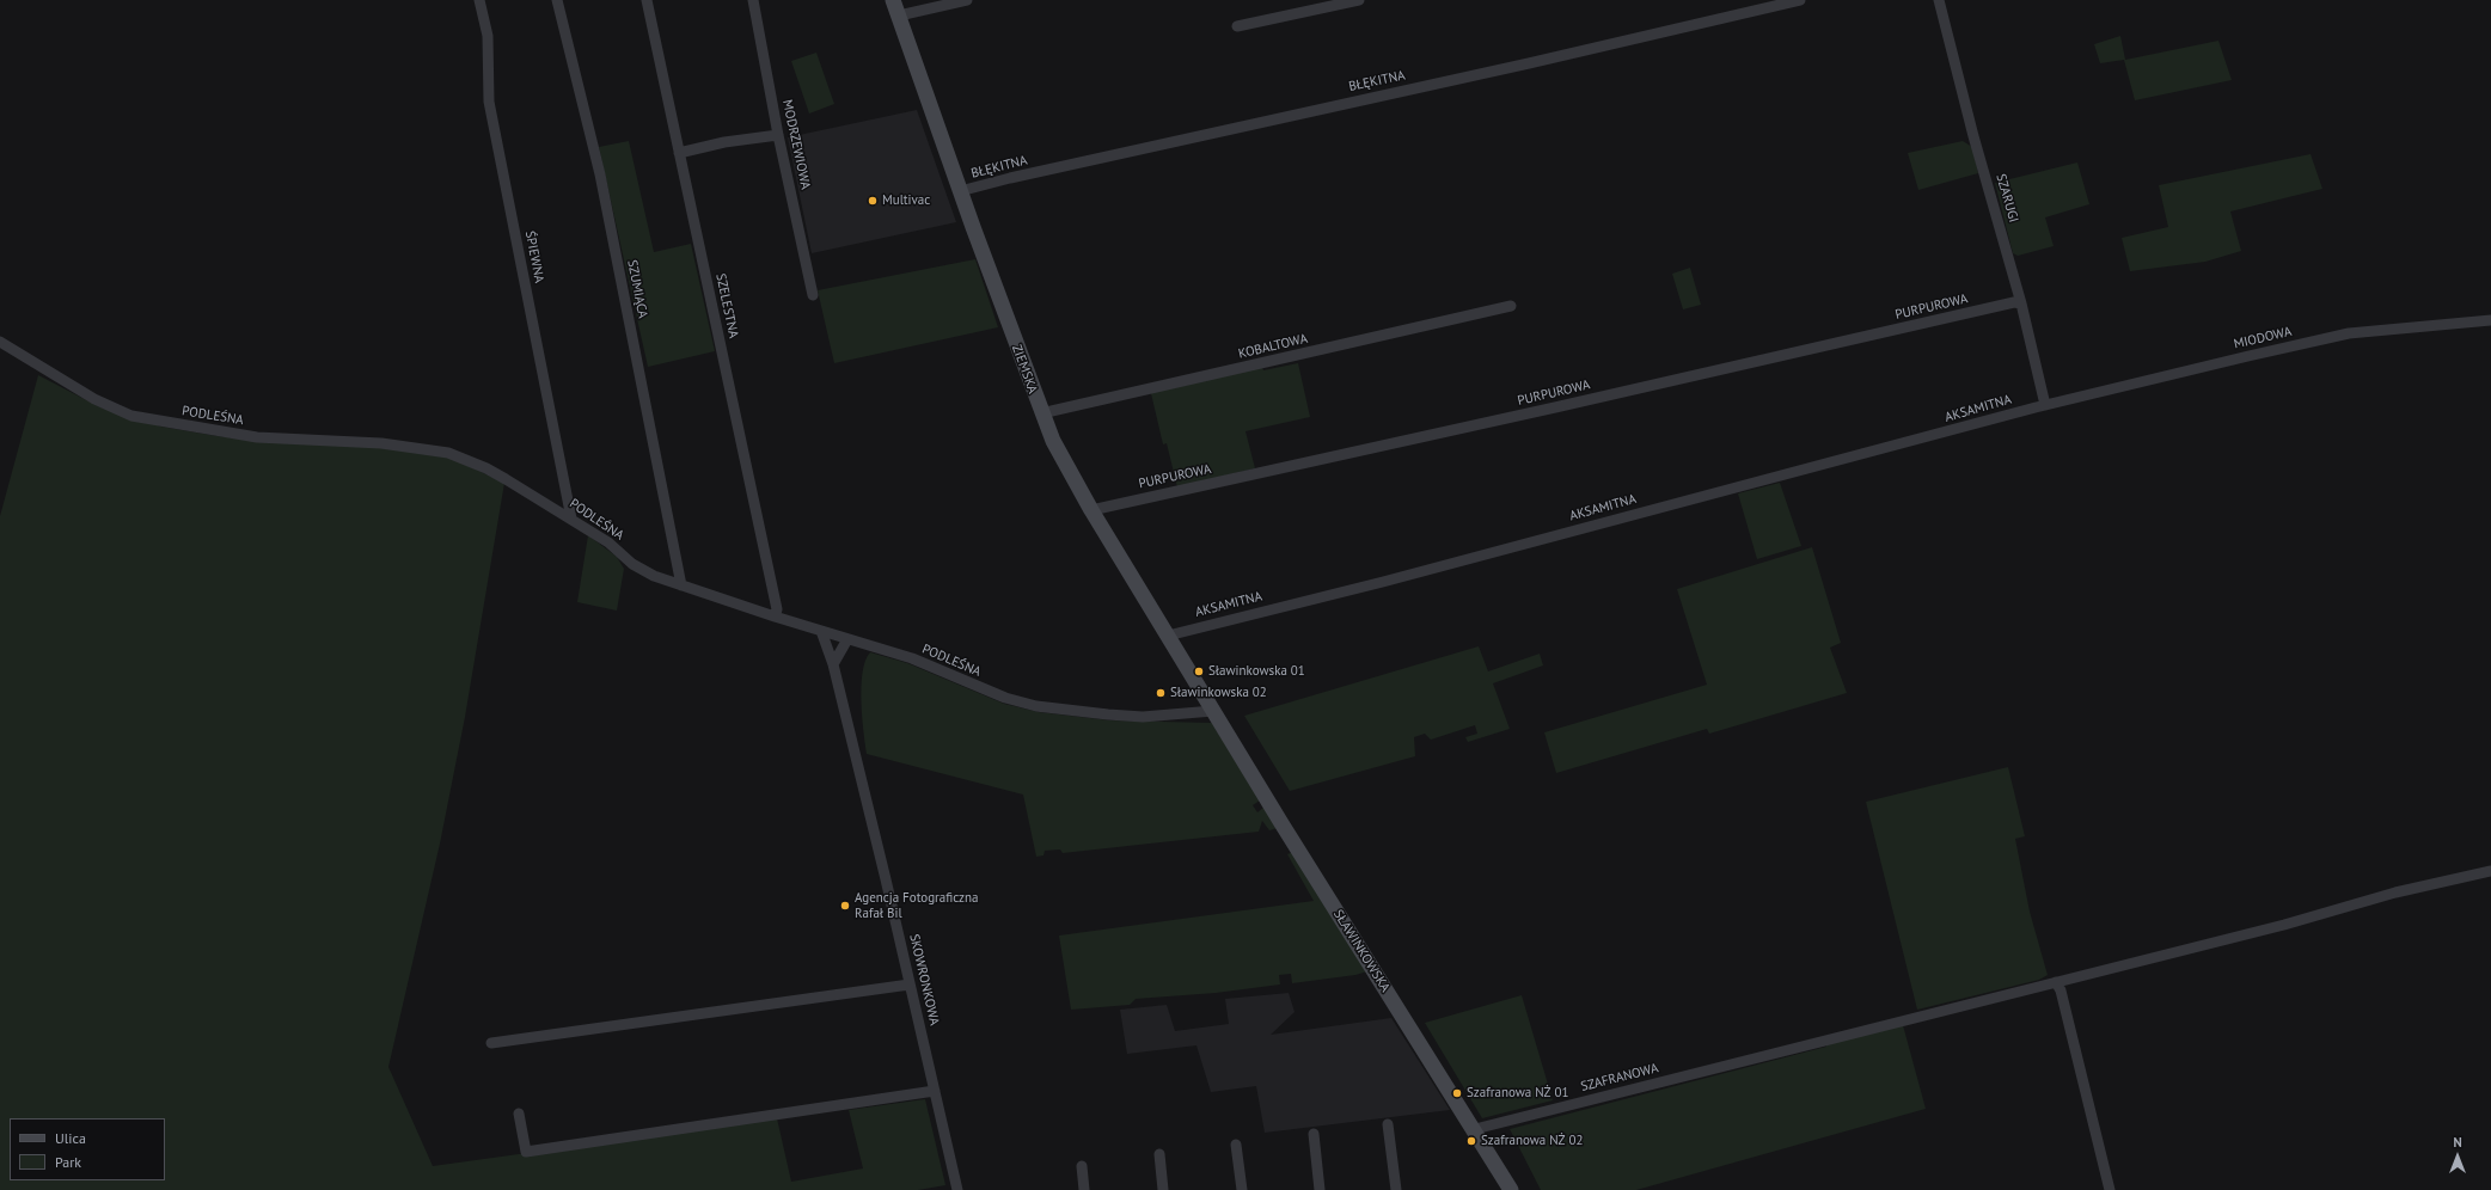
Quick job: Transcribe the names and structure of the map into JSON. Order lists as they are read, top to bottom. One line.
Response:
{"streets":{"street":["BŁĘKITNA","MODRZEWIOWA","SZARUGI","ŚPIEWNA","SZUMIĄCA","SZELESTNA","PURPUROWA","MIODOWA","KOBALTOWA","ZIEMSKA","AKSAMITNA","PODLEŚNA","SŁAWINKOWSKA","SKOWRONKOWA","SZAFRANOWA"]},"crossings":[["BŁĘKITNA","ZIEMSKA"],["SZARUGI","PURPUROWA"],["SZARUGI","MIODOWA"],["SZARUGI","AKSAMITNA"],["ŚPIEWNA","PODLEŚNA"],["SZUMIĄCA","PODLEŚNA"],["SZELESTNA","PODLEŚNA"],["PURPUROWA","ZIEMSKA"],["MIODOWA","AKSAMITNA"],["KOBALTOWA","ZIEMSKA"],["ZIEMSKA","AKSAMITNA"],["ZIEMSKA","PODLEŚNA"],["ZIEMSKA","SŁAWINKOWSKA"],["PODLEŚNA","SŁAWINKOWSKA"],["PODLEŚNA","SKOWRONKOWA"],["SŁAWINKOWSKA","SZAFRANOWA"]],"places":["Multivac","Sławinkowska 01","Sławinkowska 02","Agencja Fotograficzna Rafał Bil","Szafranowa NŻ 01","Szafranowa NŻ 02"],"legend":["Ulica","Park"],"north":"top"}
